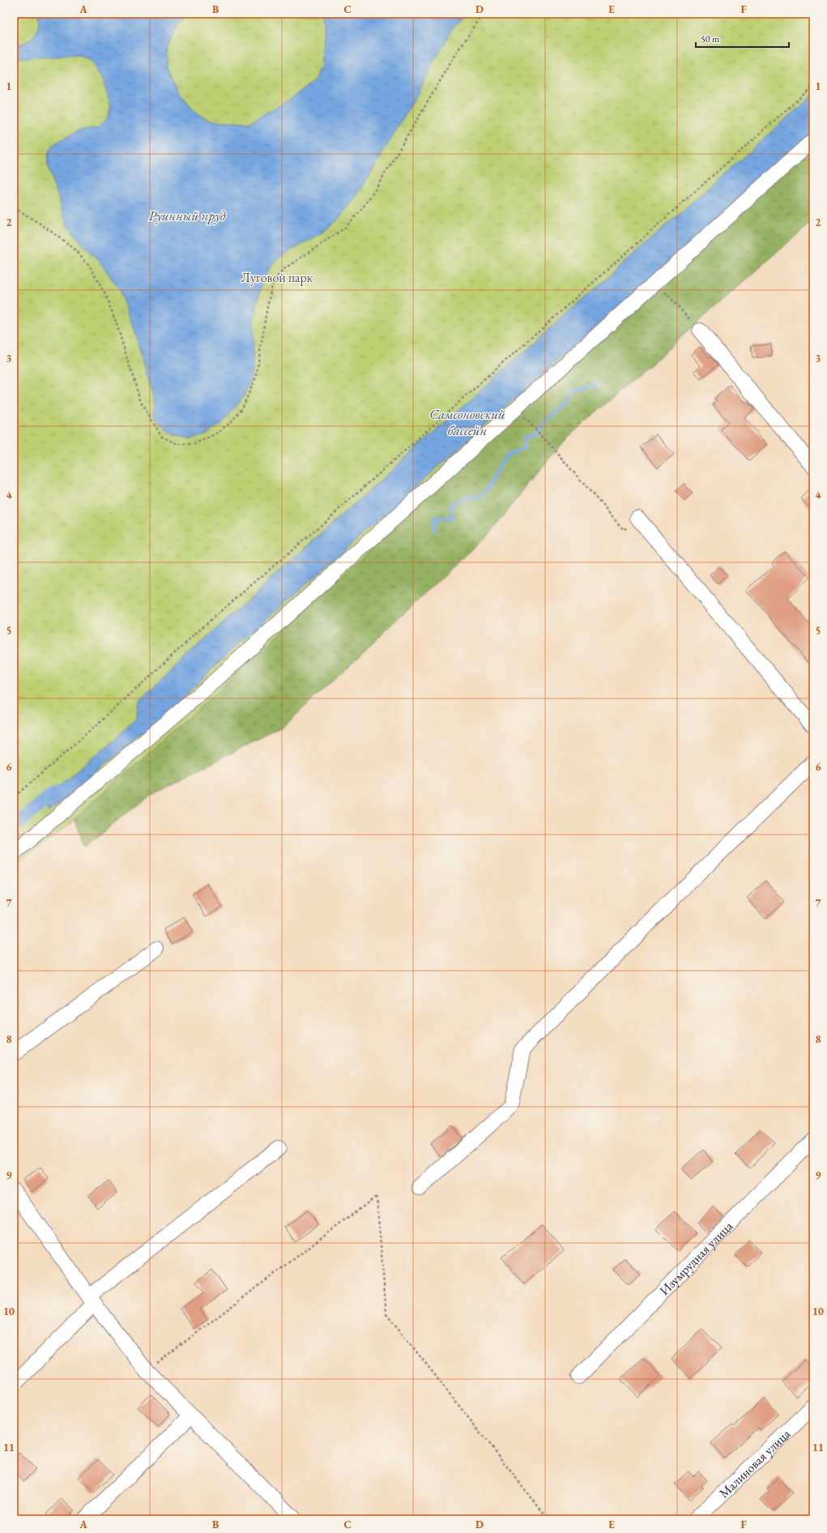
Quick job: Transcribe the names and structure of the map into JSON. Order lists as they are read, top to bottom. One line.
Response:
{"streets":{"street":["Изумрудная улица","Малиновая улица"]},"water":["Руинный пруд","Самсоновский бассейн"],"parks":["Луговой парк"],"scale_bar":"50 m","grid":{"columns":["A","B","C","D","E","F"],"rows":["1","2","3","4","5","6","7","8","9","10","11"]}}
